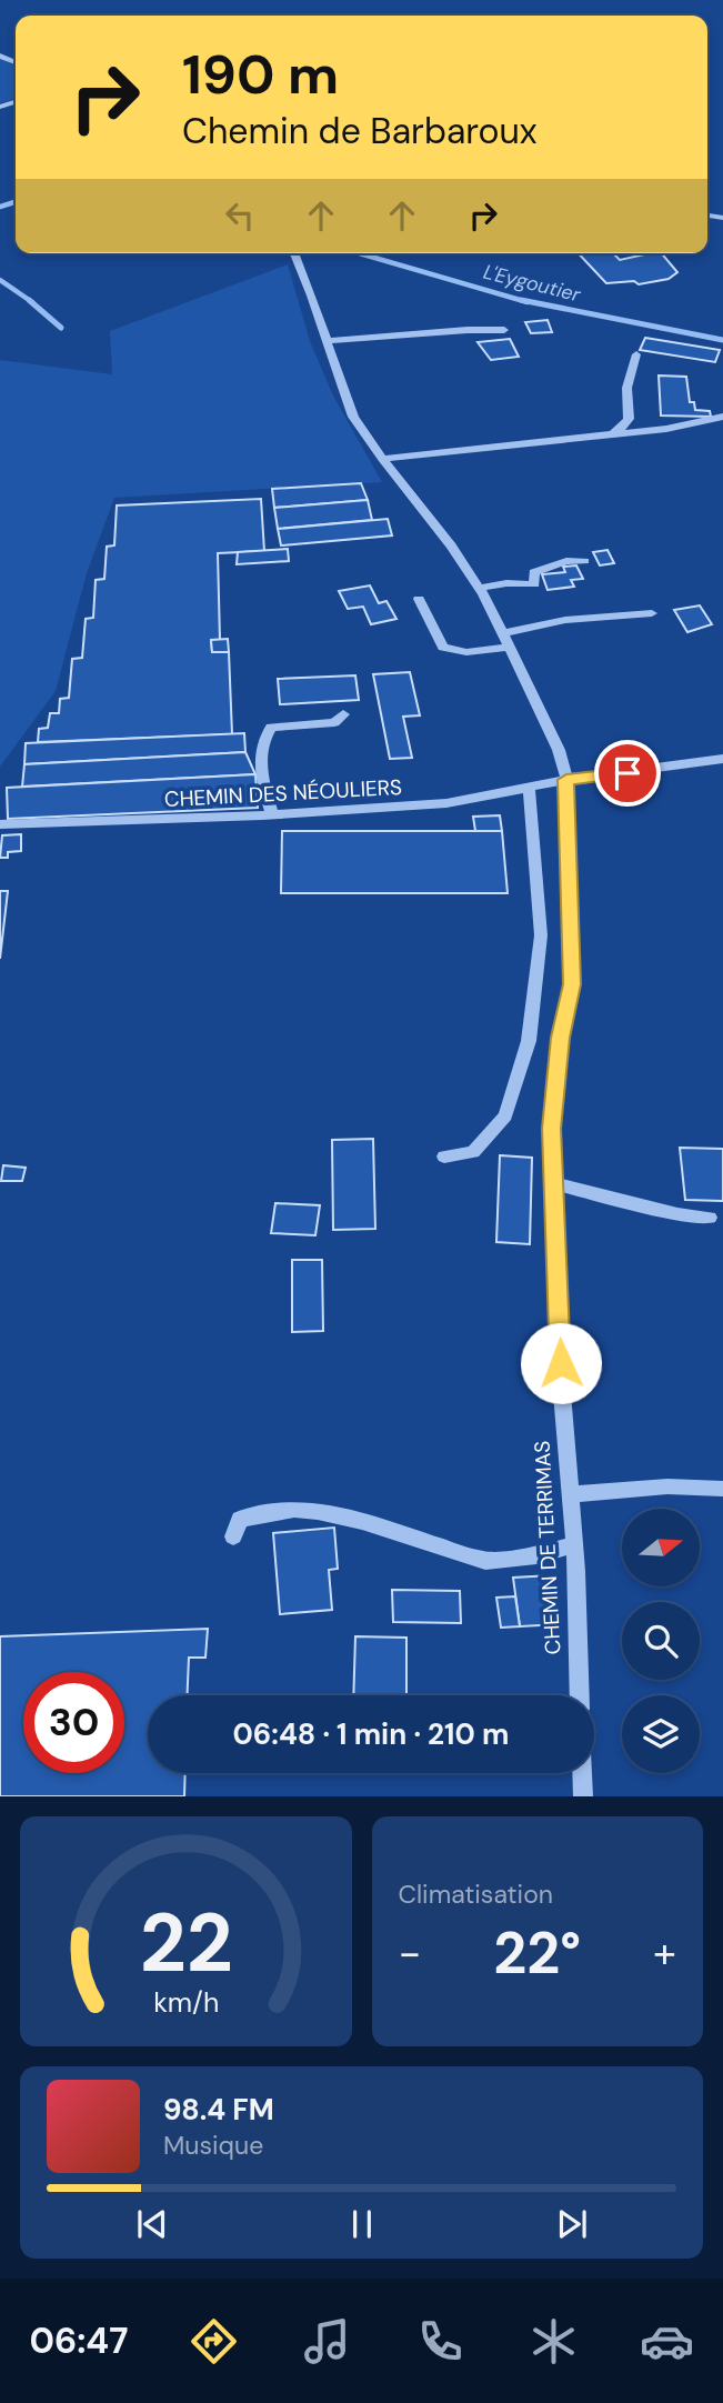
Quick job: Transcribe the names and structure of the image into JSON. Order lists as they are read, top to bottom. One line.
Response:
{"streets":{"street":["CHEMIN DES NÉOULIERS","CHEMIN DE TERRIMAS"]},"crossings":[["CHEMIN DES NÉOULIERS","CHEMIN DE TERRIMAS"]],"water":["L'Eygoutier"],"north":"right","page":{"turn":["190 m","Chemin de Barbaroux"],"limit":"30","trip":"06:48 · 1 min · 210 m","tile":"Climatisation","heat":["−","22°","+"],"song":["98.4 FM","Musique"],"tabs":"06:47","gauge":["22","km/h"]}}
